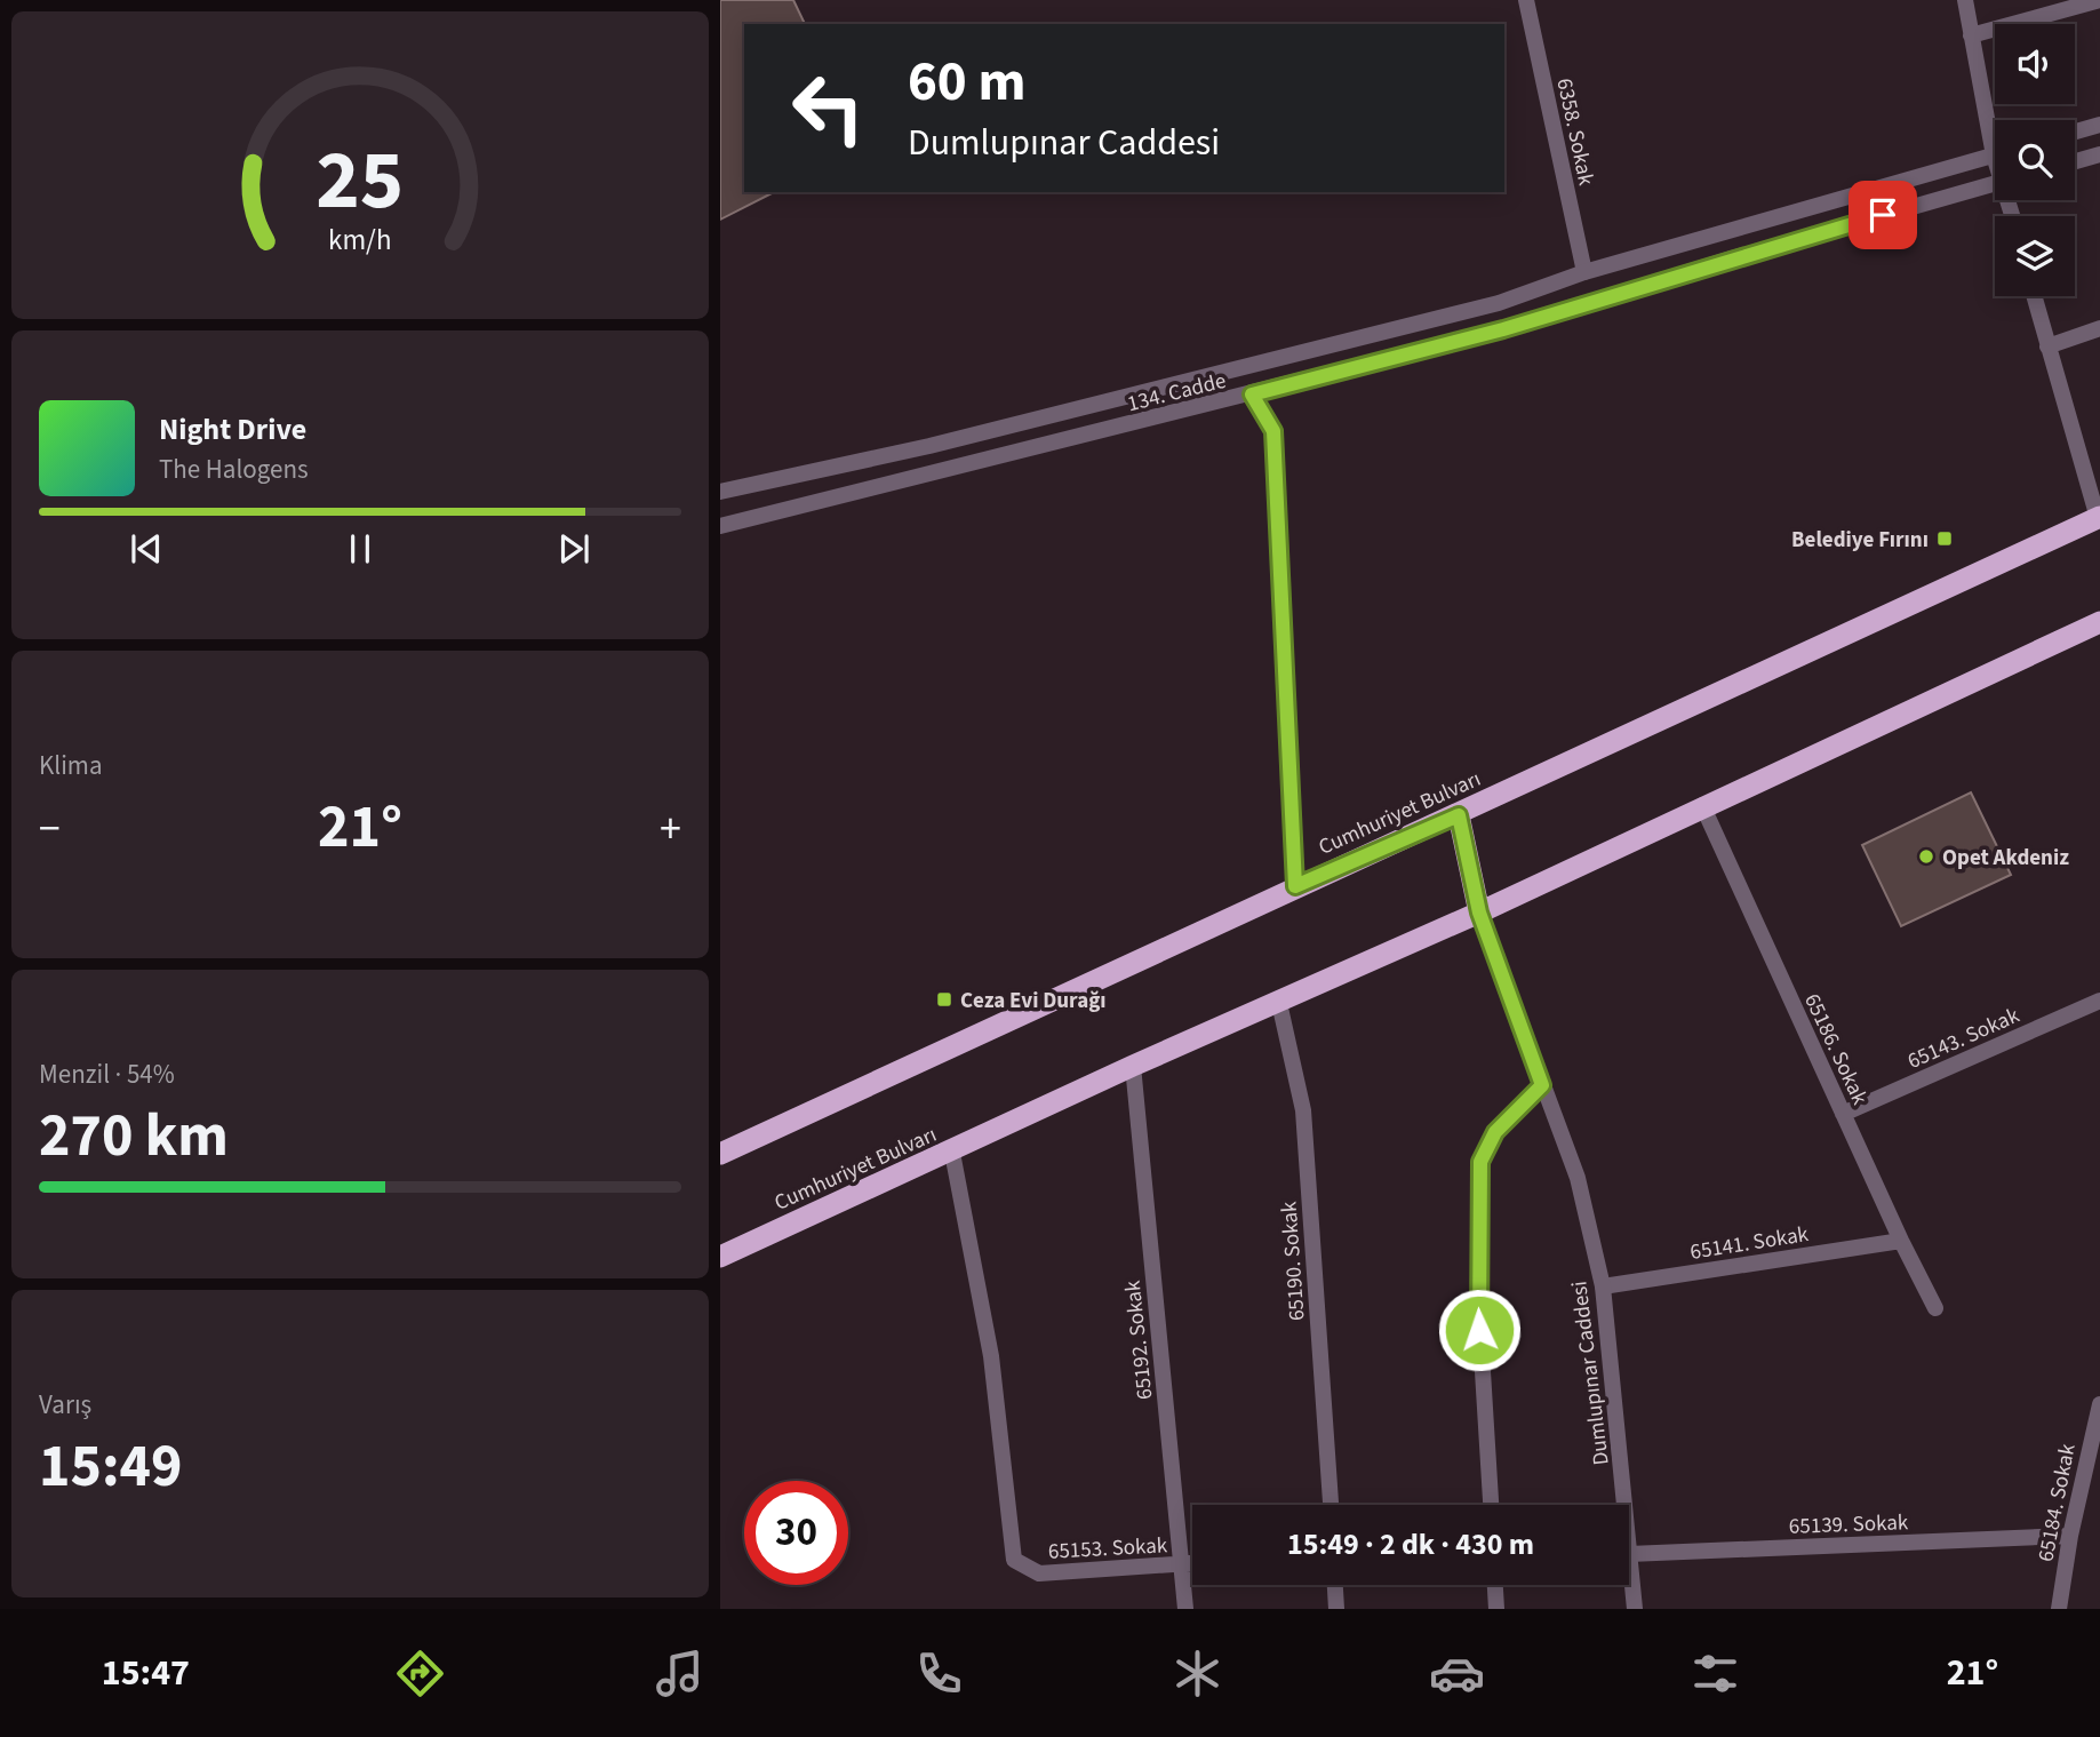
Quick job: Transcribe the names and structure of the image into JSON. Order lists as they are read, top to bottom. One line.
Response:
{"streets":{"highway":["Cumhuriyet Bulvarı"],"street":["6358. Sokak","134. Cadde","65143. Sokak","65186. Sokak","65141. Sokak","65190. Sokak","65192. Sokak","Dumlupınar Caddesi","65184. Sokak","65139. Sokak","65153. Sokak"]},"crossings":[["6358. Sokak","134. Cadde"],["Cumhuriyet Bulvarı","65186. Sokak"],["Cumhuriyet Bulvarı","65190. Sokak"],["Cumhuriyet Bulvarı","65192. Sokak"],["Cumhuriyet Bulvarı","Dumlupınar Caddesi"],["Cumhuriyet Bulvarı","65153. Sokak"],["65143. Sokak","65186. Sokak"],["65186. Sokak","65141. Sokak"],["65141. Sokak","Dumlupınar Caddesi"],["65192. Sokak","65153. Sokak"],["Dumlupınar Caddesi","65139. Sokak"],["65184. Sokak","65139. Sokak"]],"places":{"transit":["Belediye Fırını","Ceza Evi Durağı"],"other":["Opet Akdeniz"]},"page":{"turn":["60 m","Dumlupınar Caddesi"],"song":["Night Drive","The Halogens"],"tile":["Klima",["Menzil · 54%","270 km"],["Varış","15:49"]],"heat":["−","21°","+"],"limit":"30","trip":"15:49 · 2 dk · 430 m","tabs":["15:47","21°"],"gauge":["25","km/h"]}}
